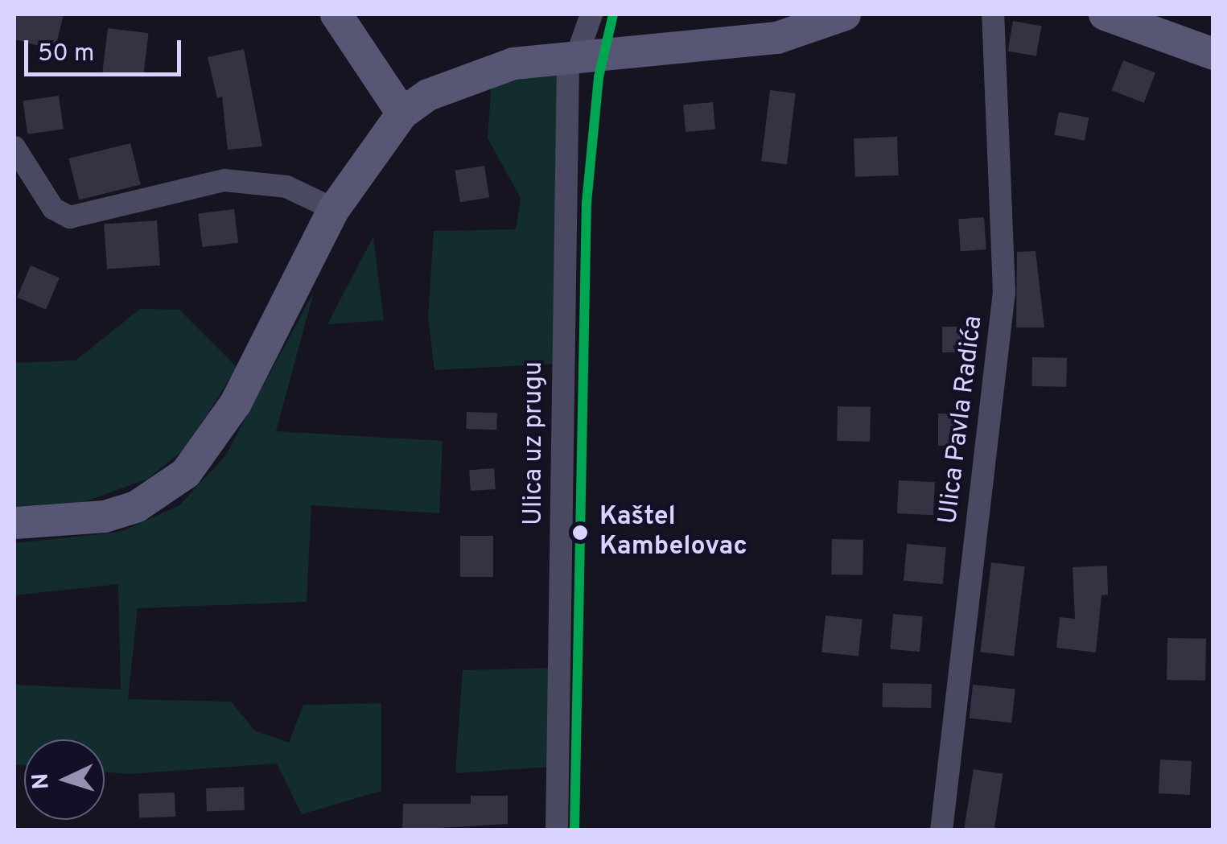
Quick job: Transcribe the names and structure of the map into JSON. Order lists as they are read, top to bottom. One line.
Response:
{"streets":{"street":["Ulica Pavla Radića","Ulica uz prugu"]},"places":["Kaštel Kambelovac"],"scale_bar":"50 m","north":"left"}
